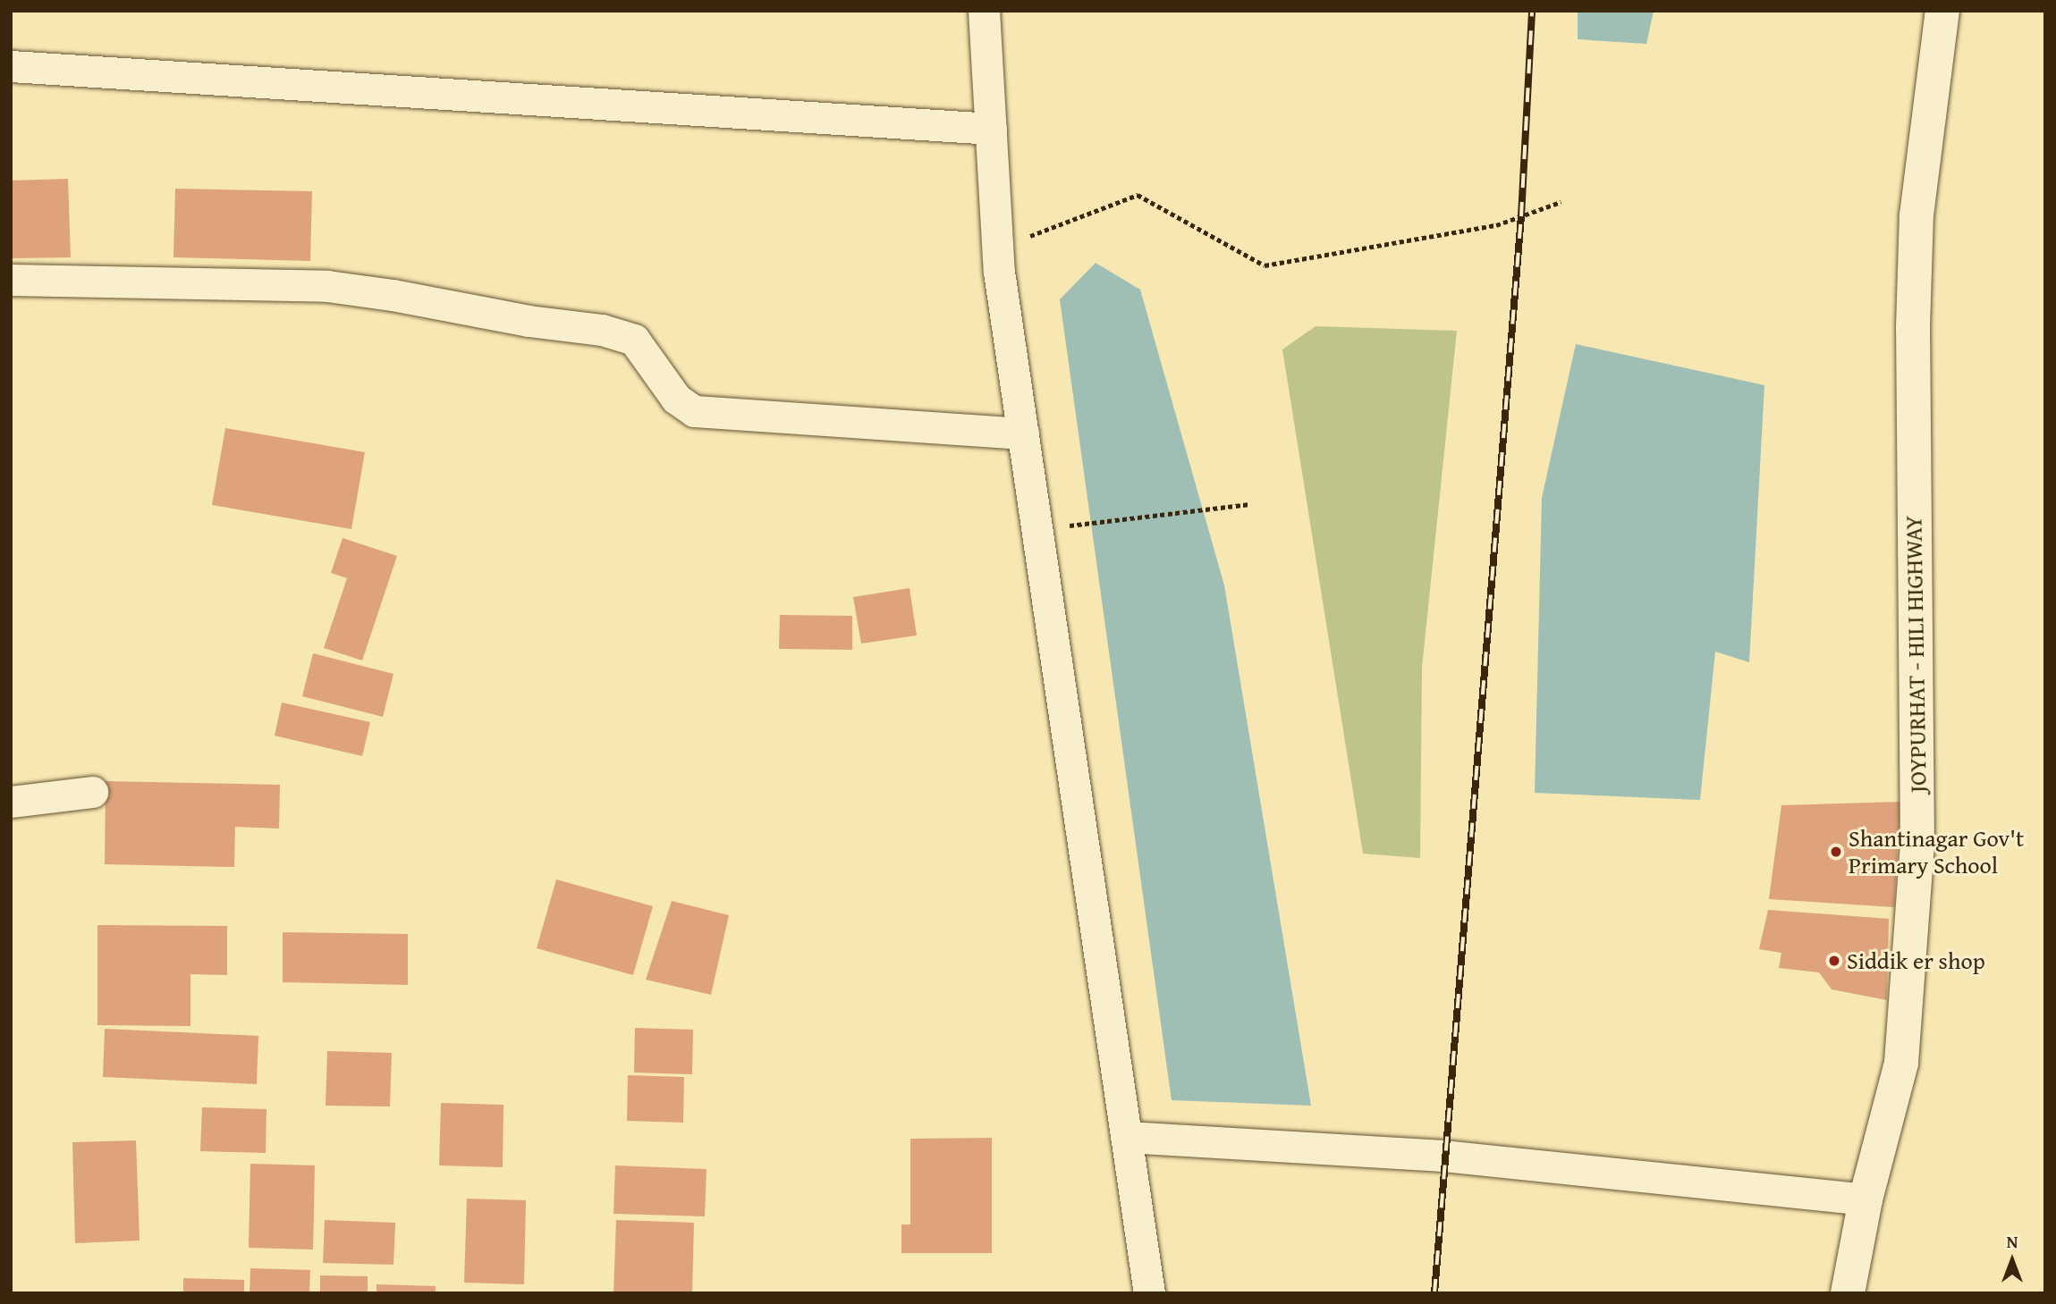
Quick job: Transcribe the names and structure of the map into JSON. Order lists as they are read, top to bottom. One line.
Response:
{"streets":{"main road":["JOYPURHAT - HILI HIGHWAY"]},"places":["Shantinagar Gov't Primary School","Siddik er shop"],"north":"top"}
